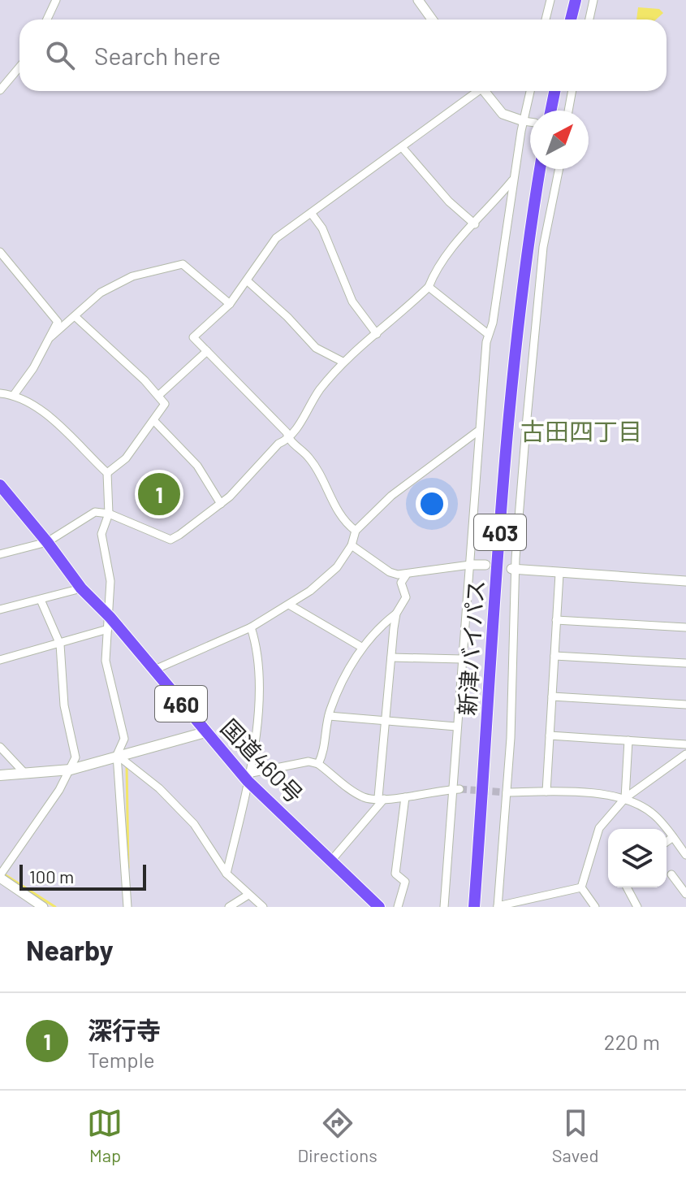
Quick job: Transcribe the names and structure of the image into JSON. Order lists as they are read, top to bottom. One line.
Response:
{"streets":{"highway":["403","新津バイパス","460","国道460号"]},"districts":["古田四丁目"],"scale_bar":"100 m","north":"top right","page":{"search":"Search here","pins":"1","scale":"100 m","heading":"Nearby","list":[{"mark":"1","name":"深行寺","note":"Temple","value":"220 m"}],"nav":["Map","Directions","Saved"]}}
